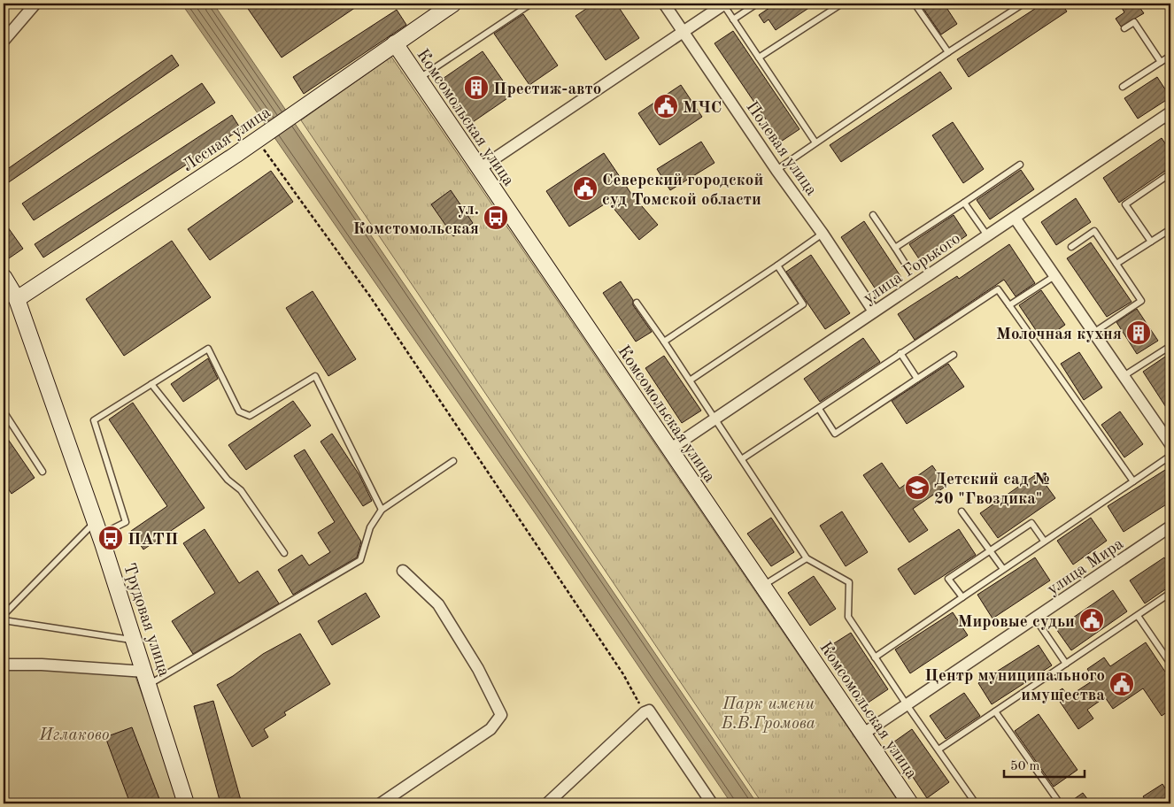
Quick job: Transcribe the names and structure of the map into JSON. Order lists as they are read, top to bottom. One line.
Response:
{"streets":{"main road":["Комсомольская улица","Лесная улица","Трудовая улица"],"street":["Полевая улица","улица Горького","улица Мира"]},"crossings":[["Комсомольская улица","Лесная улица"],["Комсомольская улица","улица Горького"],["Комсомольская улица","улица Мира"],["Лесная улица","Трудовая улица"],["Полевая улица","улица Горького"]],"parks":["Парк имени Б.В.Громова","Иглаково"],"places":{"building":["Престиж-авто","Молочная кухня"],"public building":["МЧС","Северский городской суд Томской области","Мировые судьи","Центр муниципального имущества"],"bus stop":["ул. Комстомольская","ПАТП"],"school or university":["Детский сад № 20 \"Гвоздика\""]},"scale_bar":"50 m"}
